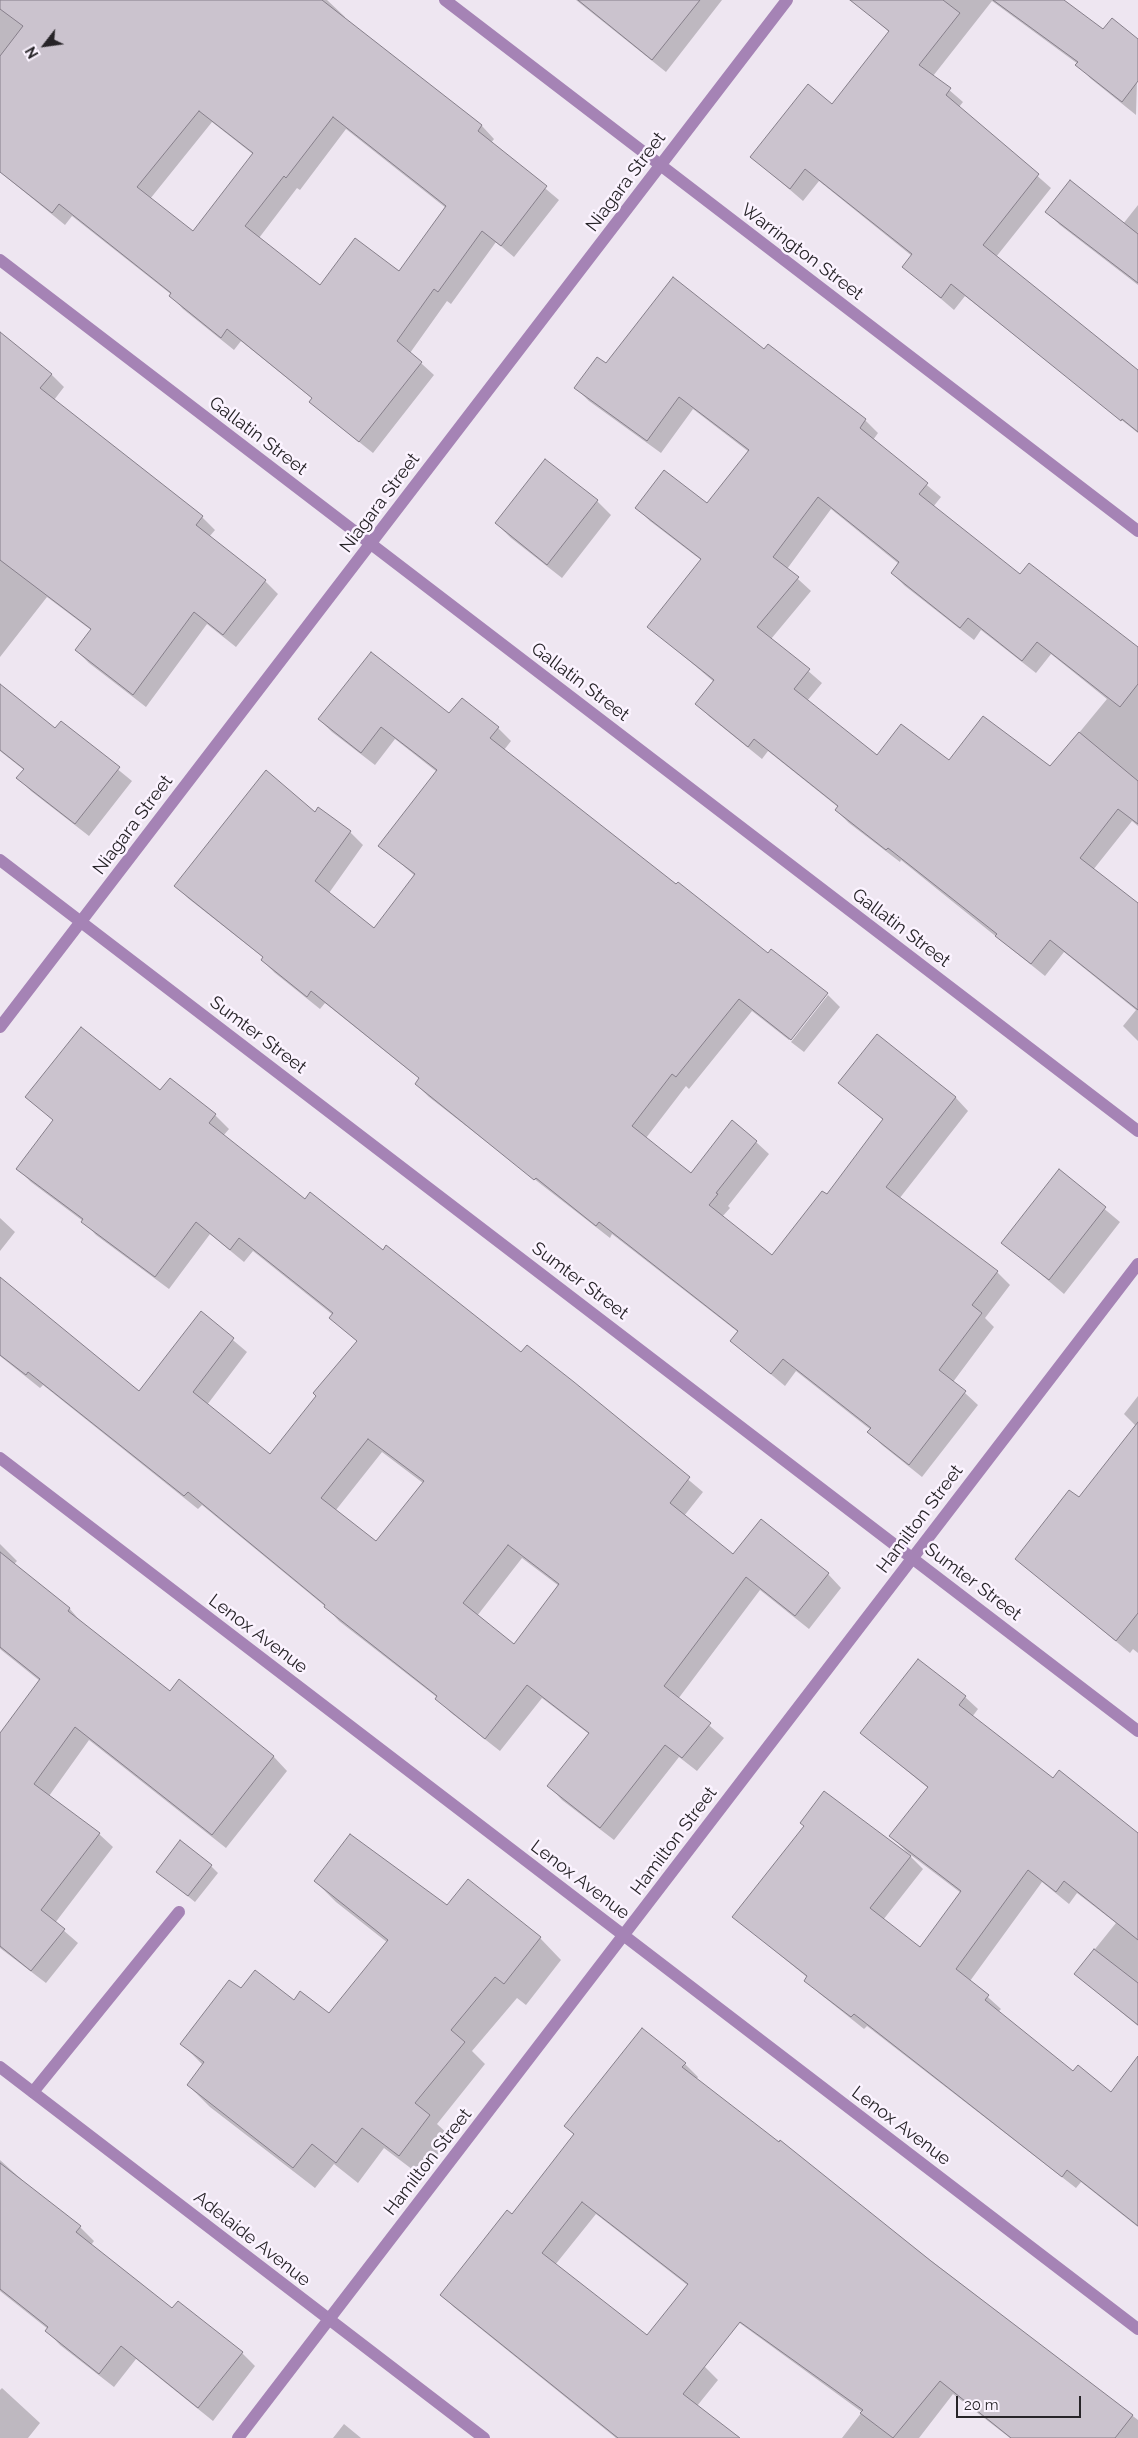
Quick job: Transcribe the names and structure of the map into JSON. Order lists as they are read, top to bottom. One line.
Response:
{"streets":{"street":["Niagara Street","Warrington Street","Gallatin Street","Sumter Street","Hamilton Street","Lenox Avenue","Adelaide Avenue"]},"crossings":[["Niagara Street","Warrington Street"],["Niagara Street","Gallatin Street"],["Niagara Street","Sumter Street"],["Sumter Street","Hamilton Street"],["Hamilton Street","Lenox Avenue"],["Hamilton Street","Adelaide Avenue"]],"scale_bar":"20 m","north":"bottom left"}
